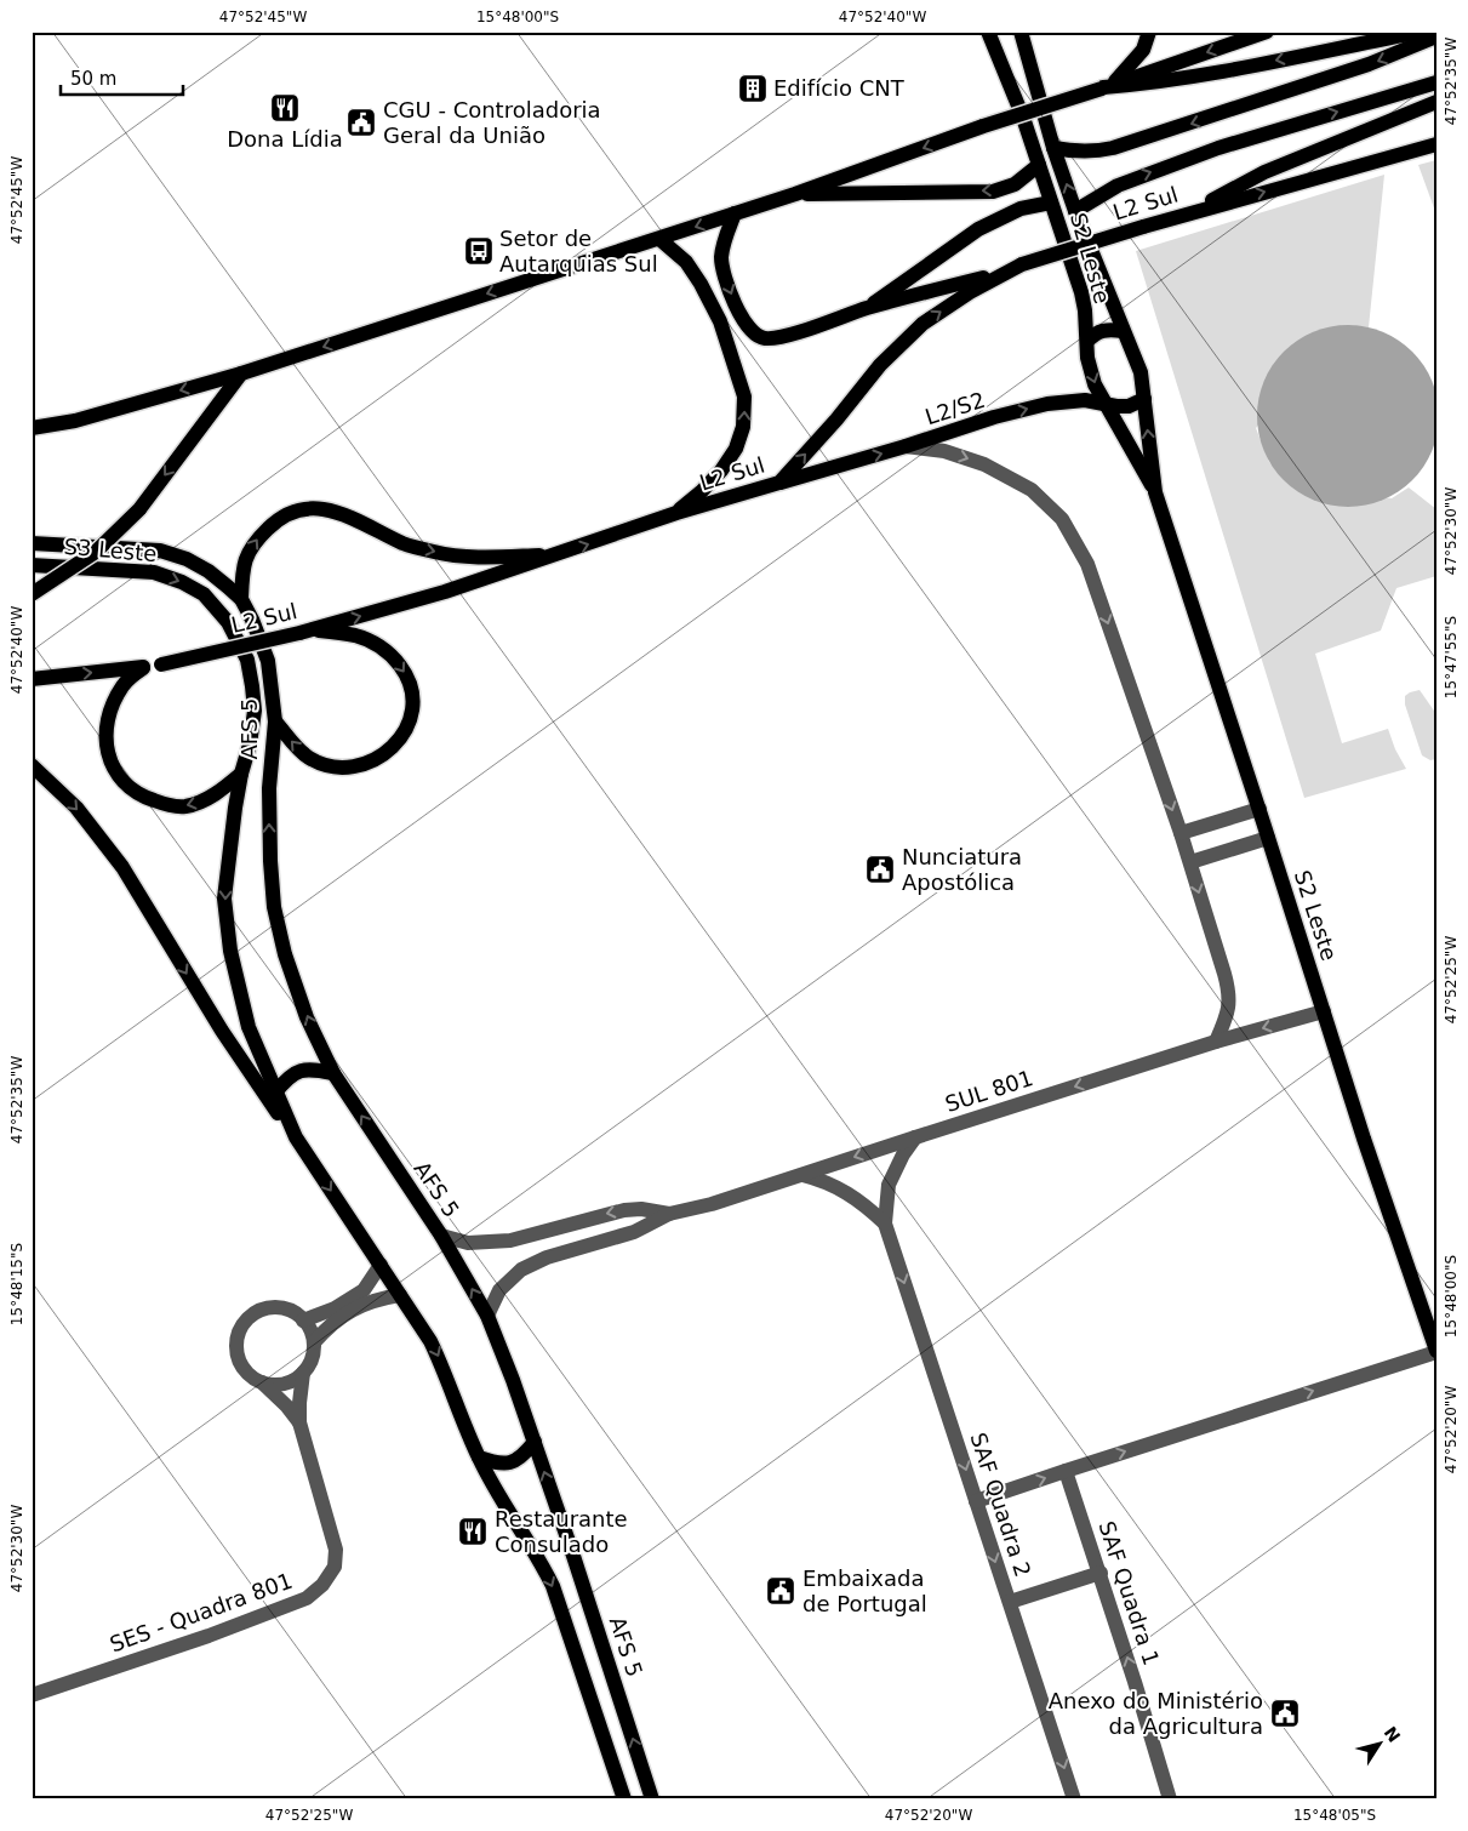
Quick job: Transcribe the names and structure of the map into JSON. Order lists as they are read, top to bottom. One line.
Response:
{"streets":{"main road":["L2 Sul","S2 Leste","L2/S2","S3 Leste","AFS 5"],"street":["SUL 801","SAF Quadra 2","SAF Quadra 1","SES - Quadra 801"]},"crossings":[["L2 Sul","L2/S2"],["S2 Leste","L2/S2"],["S2 Leste","SUL 801"],["S3 Leste","AFS 5"],["AFS 5","SUL 801"],["SUL 801","SAF Quadra 2"]],"one_way":["L2/S2","SUL 801","SAF Quadra 2","SAF Quadra 1"],"places":{"building":["Edifício CNT"],"restaurant":["Dona Lídia","Restaurante Consulado"],"public building":["CGU - Controladoria Geral da União","Nunciatura Apostólica","Embaixada de Portugal","Anexo do Ministério da Agricultura"],"bus stop":["Setor de Autarquias Sul"]},"scale_bar":"50 m","north":"top right","coordinates":["47°52'45\"W","15°48'00\"S","47°52'40\"W","47°52'35\"W","47°52'30\"W","15°47'55\"S","47°52'25\"W","15°48'15\"S","47°52'20\"W","15°48'05\"S"]}
